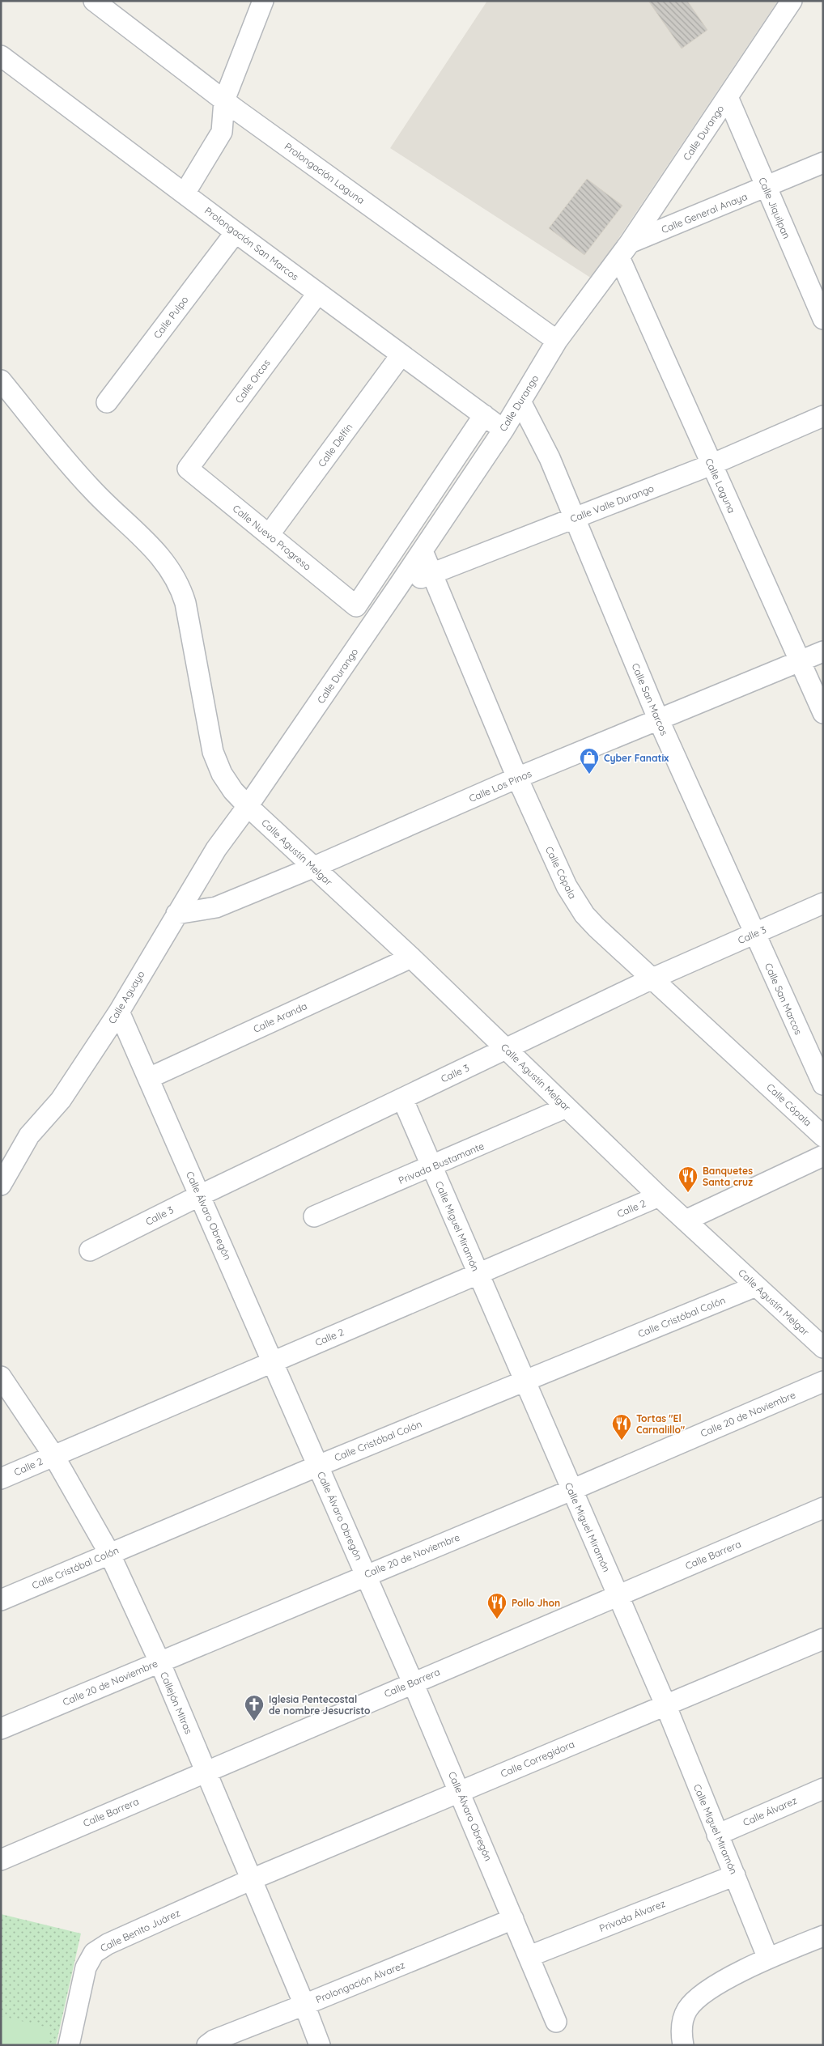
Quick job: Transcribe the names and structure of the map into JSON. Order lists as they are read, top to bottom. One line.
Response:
{"streets":{"street":["Calle Durango","Prolongación Laguna","Calle Jiquilpan","Calle General Anaya","Prolongación San Marcos","Calle Pulpo","Calle Orcas","Calle Delfín","Calle Laguna","Calle Valle Durango","Calle Nuevo Progreso","Calle San Marcos","Calle Los Pinos","Calle Agustín Melgar","Calle Cópala","Calle 3","Calle Aguayo","Calle Aranda","Privada Bustamante","Calle 2","Calle Álvaro Obregón","Calle Miguel Miramón","Calle Cristóbal Colón","Calle 20 de Noviembre","Calle Barrera","Callejón Mitras","Calle Corregidora","Calle Álvarez","Privada Álvarez","Calle Benito Juárez","Prolongación Álvarez"]},"crossings":[["Calle Durango","Prolongación Laguna"],["Calle Durango","Calle Jiquilpan"],["Calle Durango","Calle General Anaya"],["Calle Durango","Prolongación San Marcos"],["Calle Durango","Calle Laguna"],["Calle Durango","Calle Valle Durango"],["Calle Durango","Calle San Marcos"],["Calle Durango","Calle Agustín Melgar"],["Calle Durango","Calle Cópala"],["Calle Durango","Calle Aguayo"],["Calle Jiquilpan","Calle General Anaya"],["Calle General Anaya","Calle Laguna"],["Prolongación San Marcos","Calle Pulpo"],["Prolongación San Marcos","Calle Orcas"],["Prolongación San Marcos","Calle Delfín"],["Prolongación San Marcos","Calle Nuevo Progreso"],["Calle Orcas","Calle Nuevo Progreso"],["Calle Delfín","Calle Nuevo Progreso"],["Calle Laguna","Calle Valle Durango"],["Calle Laguna","Calle Los Pinos"],["Calle Valle Durango","Calle San Marcos"],["Calle Valle Durango","Calle Cópala"],["Calle San Marcos","Calle Los Pinos"],["Calle San Marcos","Calle 3"],["Calle Los Pinos","Calle Agustín Melgar"],["Calle Los Pinos","Calle Cópala"],["Calle Los Pinos","Calle Aguayo"],["Calle Agustín Melgar","Calle 3"],["Calle Agustín Melgar","Calle Aguayo"],["Calle Agustín Melgar","Calle Aranda"],["Calle Agustín Melgar","Privada Bustamante"],["Calle Agustín Melgar","Calle 2"],["Calle Agustín Melgar","Calle Cristóbal Colón"],["Calle Cópala","Calle 3"],["Calle 3","Calle Álvaro Obregón"],["Calle 3","Calle Miguel Miramón"],["Calle Aguayo","Calle Álvaro Obregón"],["Calle Aranda","Calle Álvaro Obregón"],["Privada Bustamante","Calle Miguel Miramón"],["Calle 2","Calle Álvaro Obregón"],["Calle 2","Calle Miguel Miramón"],["Calle 2","Callejón Mitras"],["Calle Álvaro Obregón","Calle Cristóbal Colón"],["Calle Álvaro Obregón","Calle 20 de Noviembre"],["Calle Álvaro Obregón","Calle Barrera"],["Calle Álvaro Obregón","Calle Corregidora"],["Calle Álvaro Obregón","Privada Álvarez"],["Calle Álvaro Obregón","Prolongación Álvarez"],["Calle Miguel Miramón","Calle Cristóbal Colón"],["Calle Miguel Miramón","Calle 20 de Noviembre"],["Calle Miguel Miramón","Calle Barrera"],["Calle Miguel Miramón","Calle Corregidora"],["Calle Miguel Miramón","Calle Álvarez"],["Calle Miguel Miramón","Privada Álvarez"],["Calle Cristóbal Colón","Callejón Mitras"],["Calle 20 de Noviembre","Callejón Mitras"],["Calle Barrera","Callejón Mitras"],["Callejón Mitras","Calle Corregidora"],["Callejón Mitras","Calle Benito Juárez"],["Callejón Mitras","Prolongación Álvarez"],["Calle Corregidora","Calle Benito Juárez"]],"places":{"shop":["Cyber Fanatix"],"restaurant":["Banquetes Santa cruz","Tortas \"El Carnalillo\"","Pollo Jhon"],"church":["Iglesia Pentecostal de nombre Jesucristo"]}}
